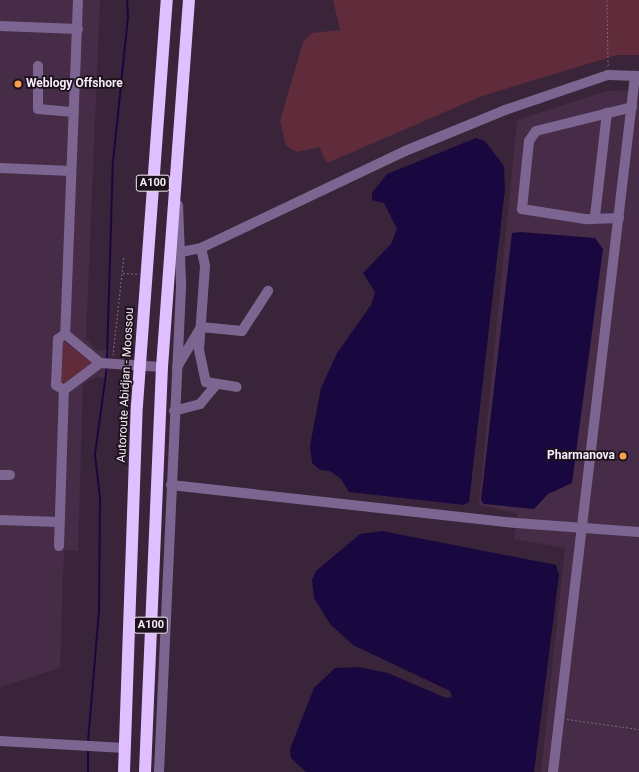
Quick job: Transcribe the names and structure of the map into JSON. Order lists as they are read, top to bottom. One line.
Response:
{"streets":{"highway":["A100","Autoroute Abidjan - Moossou"]},"places":["Weblogy Offshore","Pharmanova"]}
